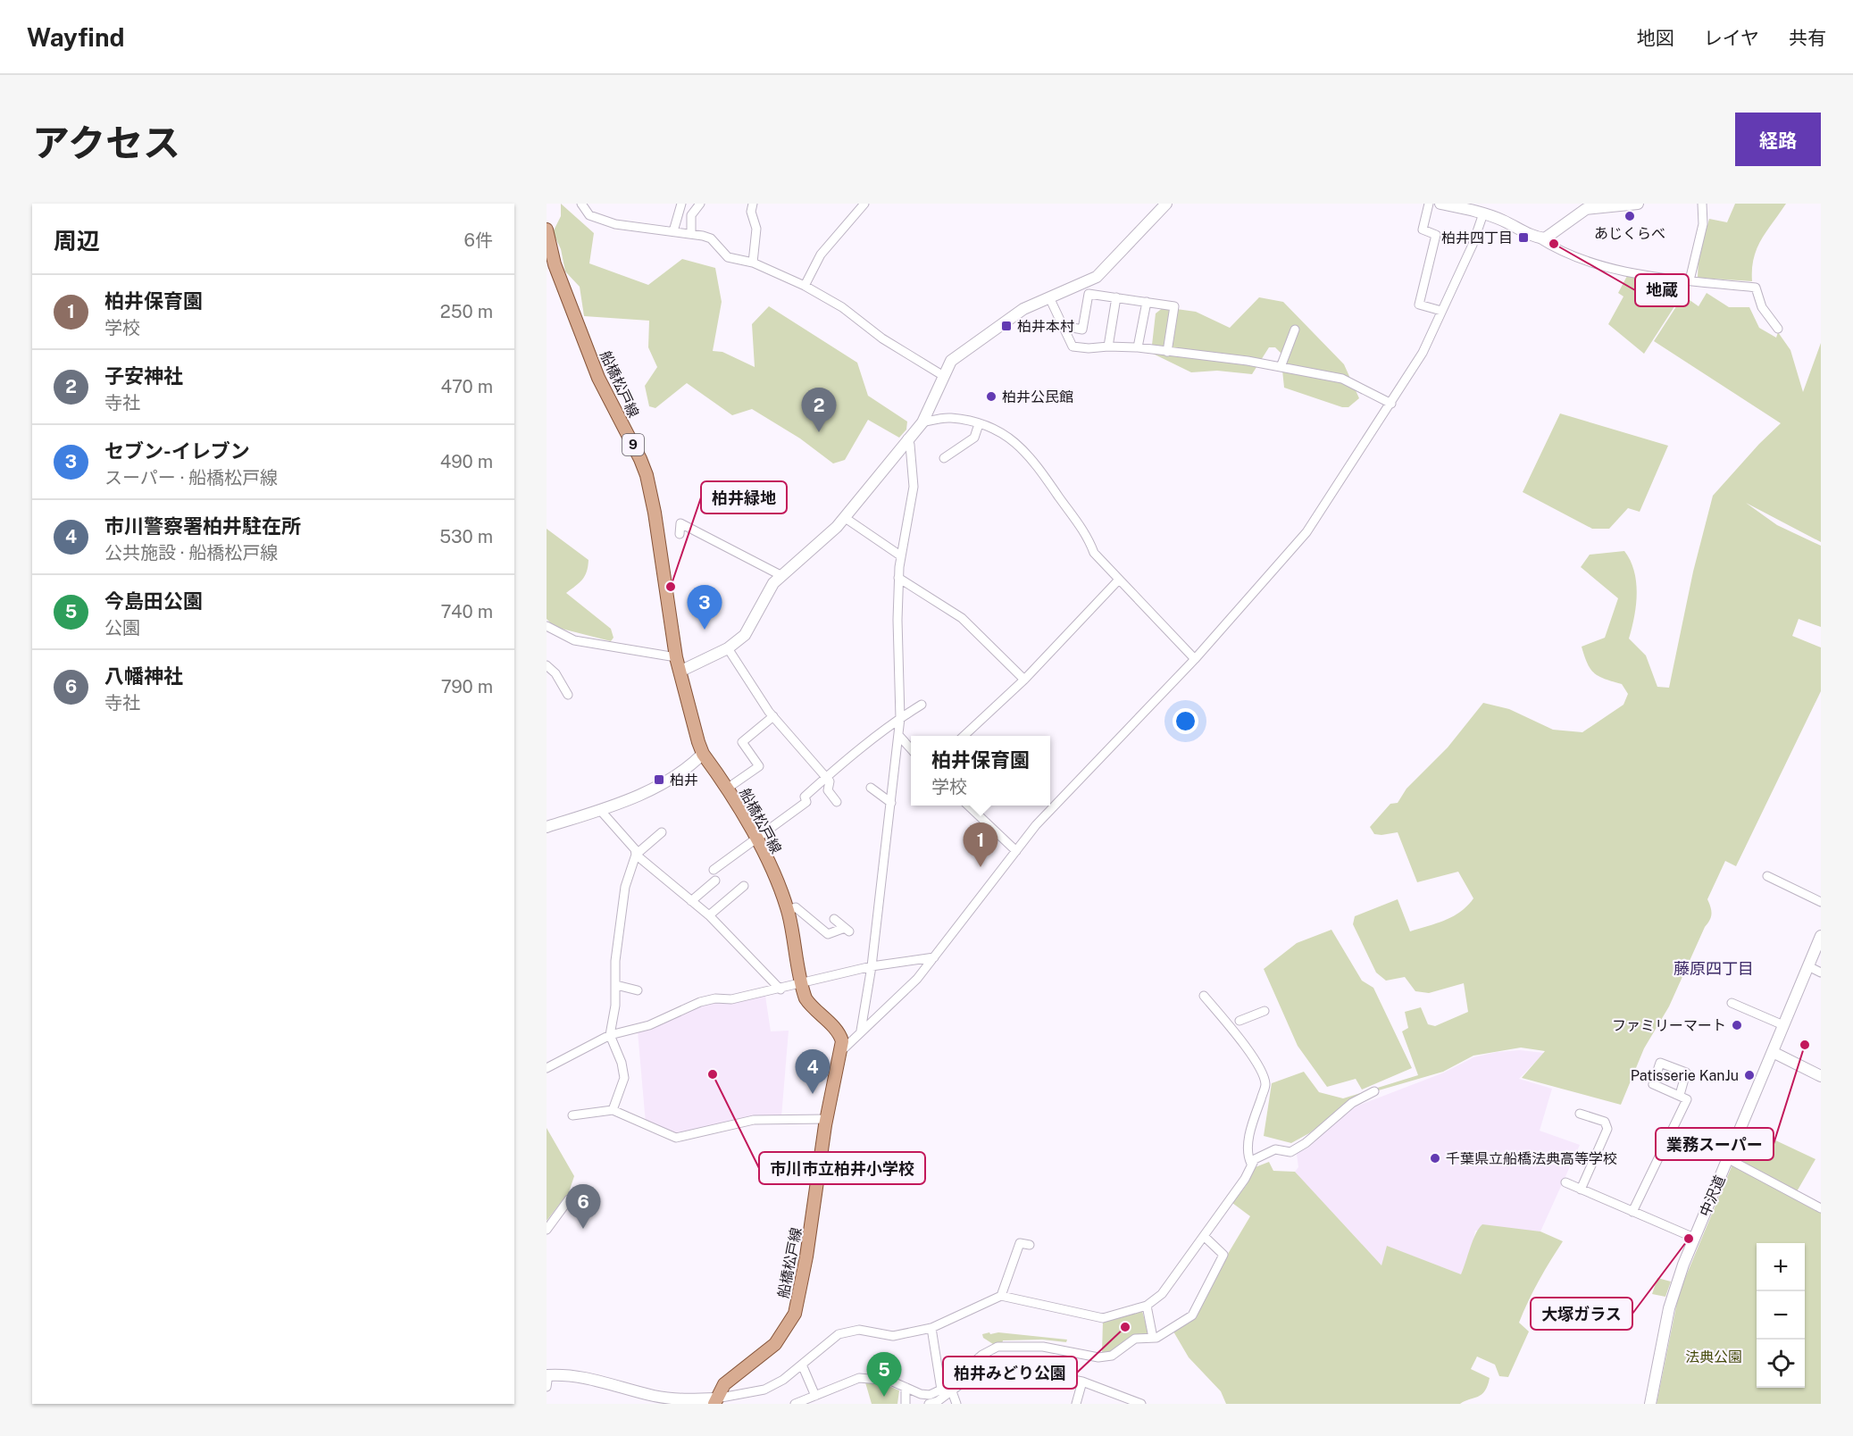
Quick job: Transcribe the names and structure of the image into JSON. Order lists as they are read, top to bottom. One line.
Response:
{"streets":{"main road":["船橋松戸線","9"],"street":["中沢道"]},"districts":["藤原四丁目"],"parks":["法典公園"],"places":{"other":["あじくらべ","地蔵","柏井公民館","柏井緑地","ファミリーマート","業務スーパー","市川市立柏井小学校","Patisserie KanJu","千葉県立船橋法典高等学校","大塚ガラス","柏井みどり公園"],"transit":["柏井四丁目","柏井本村","柏井"]},"page":{"header":"Wayfind","nav":["地図","レイヤ","共有"],"title":"アクセス","buttons":"経路","heading":["周辺","6件"],"list":[{"mark":"1","name":"柏井保育園","note":"学校","value":"250 m"},{"mark":"2","name":"子安神社","note":"寺社","value":"470 m"},{"mark":"3","name":"セブン-イレブン","note":"スーパー · 船橋松戸線","value":"490 m"},{"mark":"4","name":"市川警察署柏井駐在所","note":"公共施設 · 船橋松戸線","value":"530 m"},{"mark":"5","name":"今島田公園","note":"公園","value":"740 m"},{"mark":"6","name":"八幡神社","note":"寺社","value":"790 m"}],"pins":["2","3","1","4","6","5"],"popup":["柏井保育園","学校"],"map_buttons":["+","−"]}}
